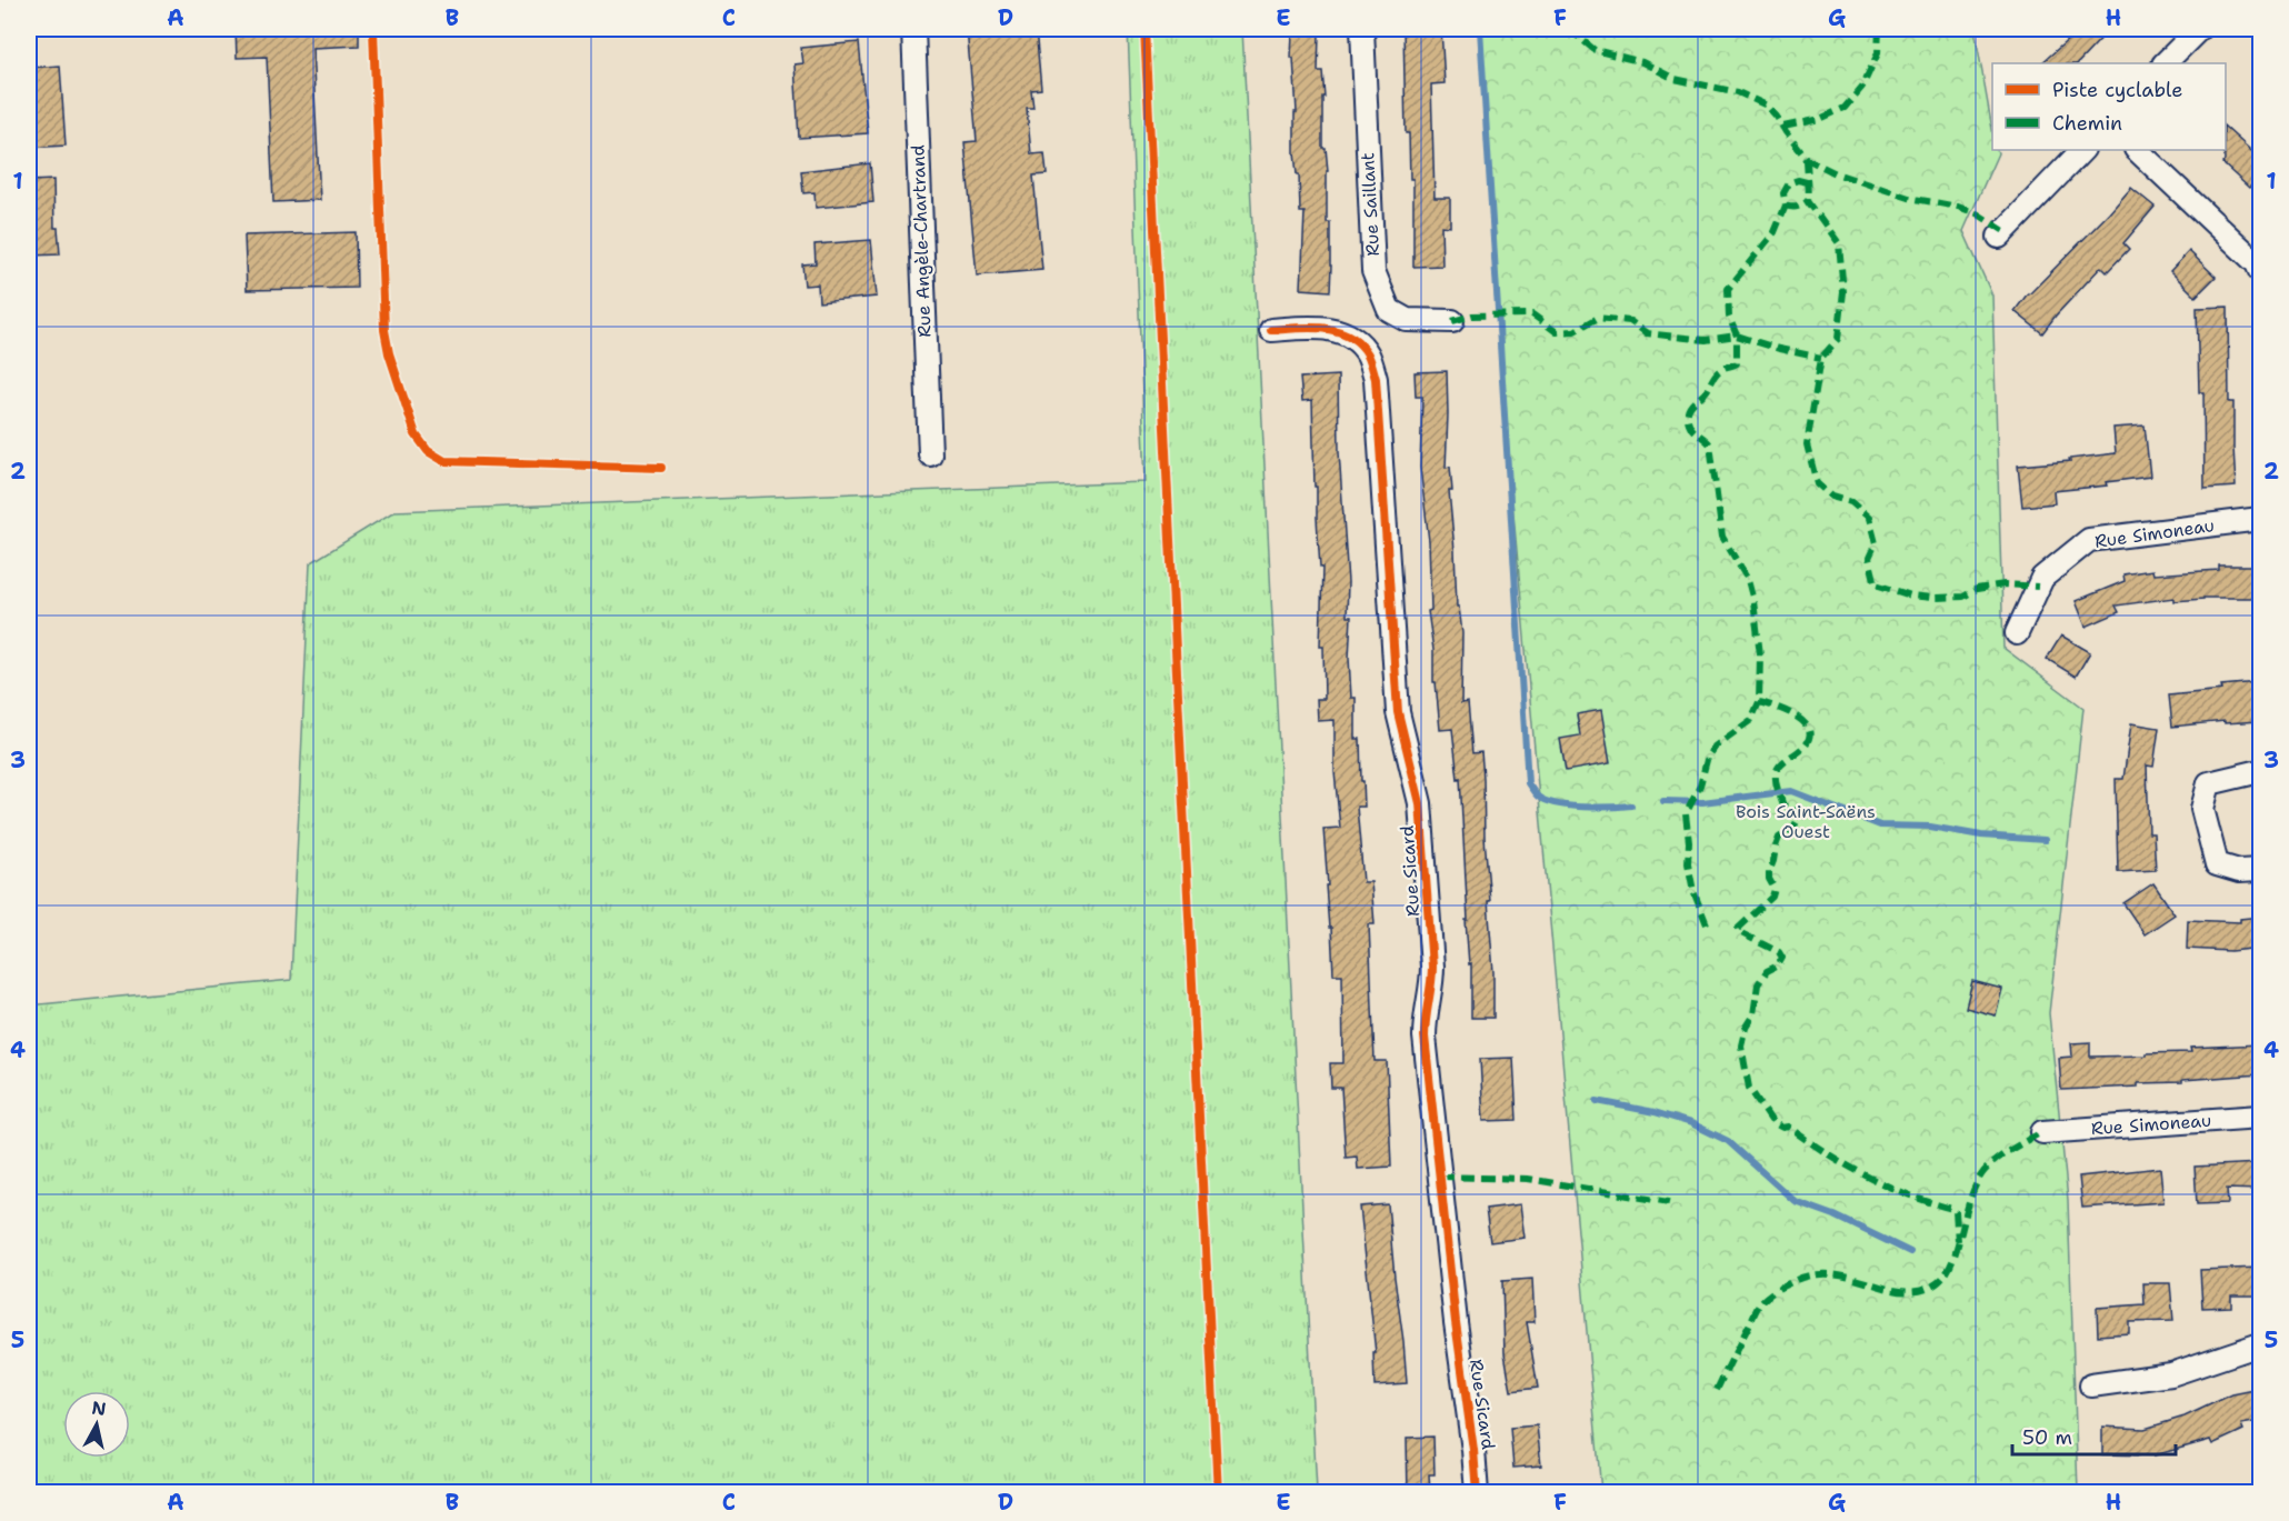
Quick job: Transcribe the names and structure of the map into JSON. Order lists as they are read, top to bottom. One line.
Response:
{"streets":{"street":["Rue Saillant","Rue Angèle-Chartrand","Rue Simoneau","Rue Sicard"]},"parks":["Bois Saint-Saëns Ouest"],"legend":["Piste cyclable","Chemin"],"scale_bar":"50 m","north":"top","grid":{"columns":["A","B","C","D","E","F","G","H"],"rows":["1","2","3","4","5"]}}
